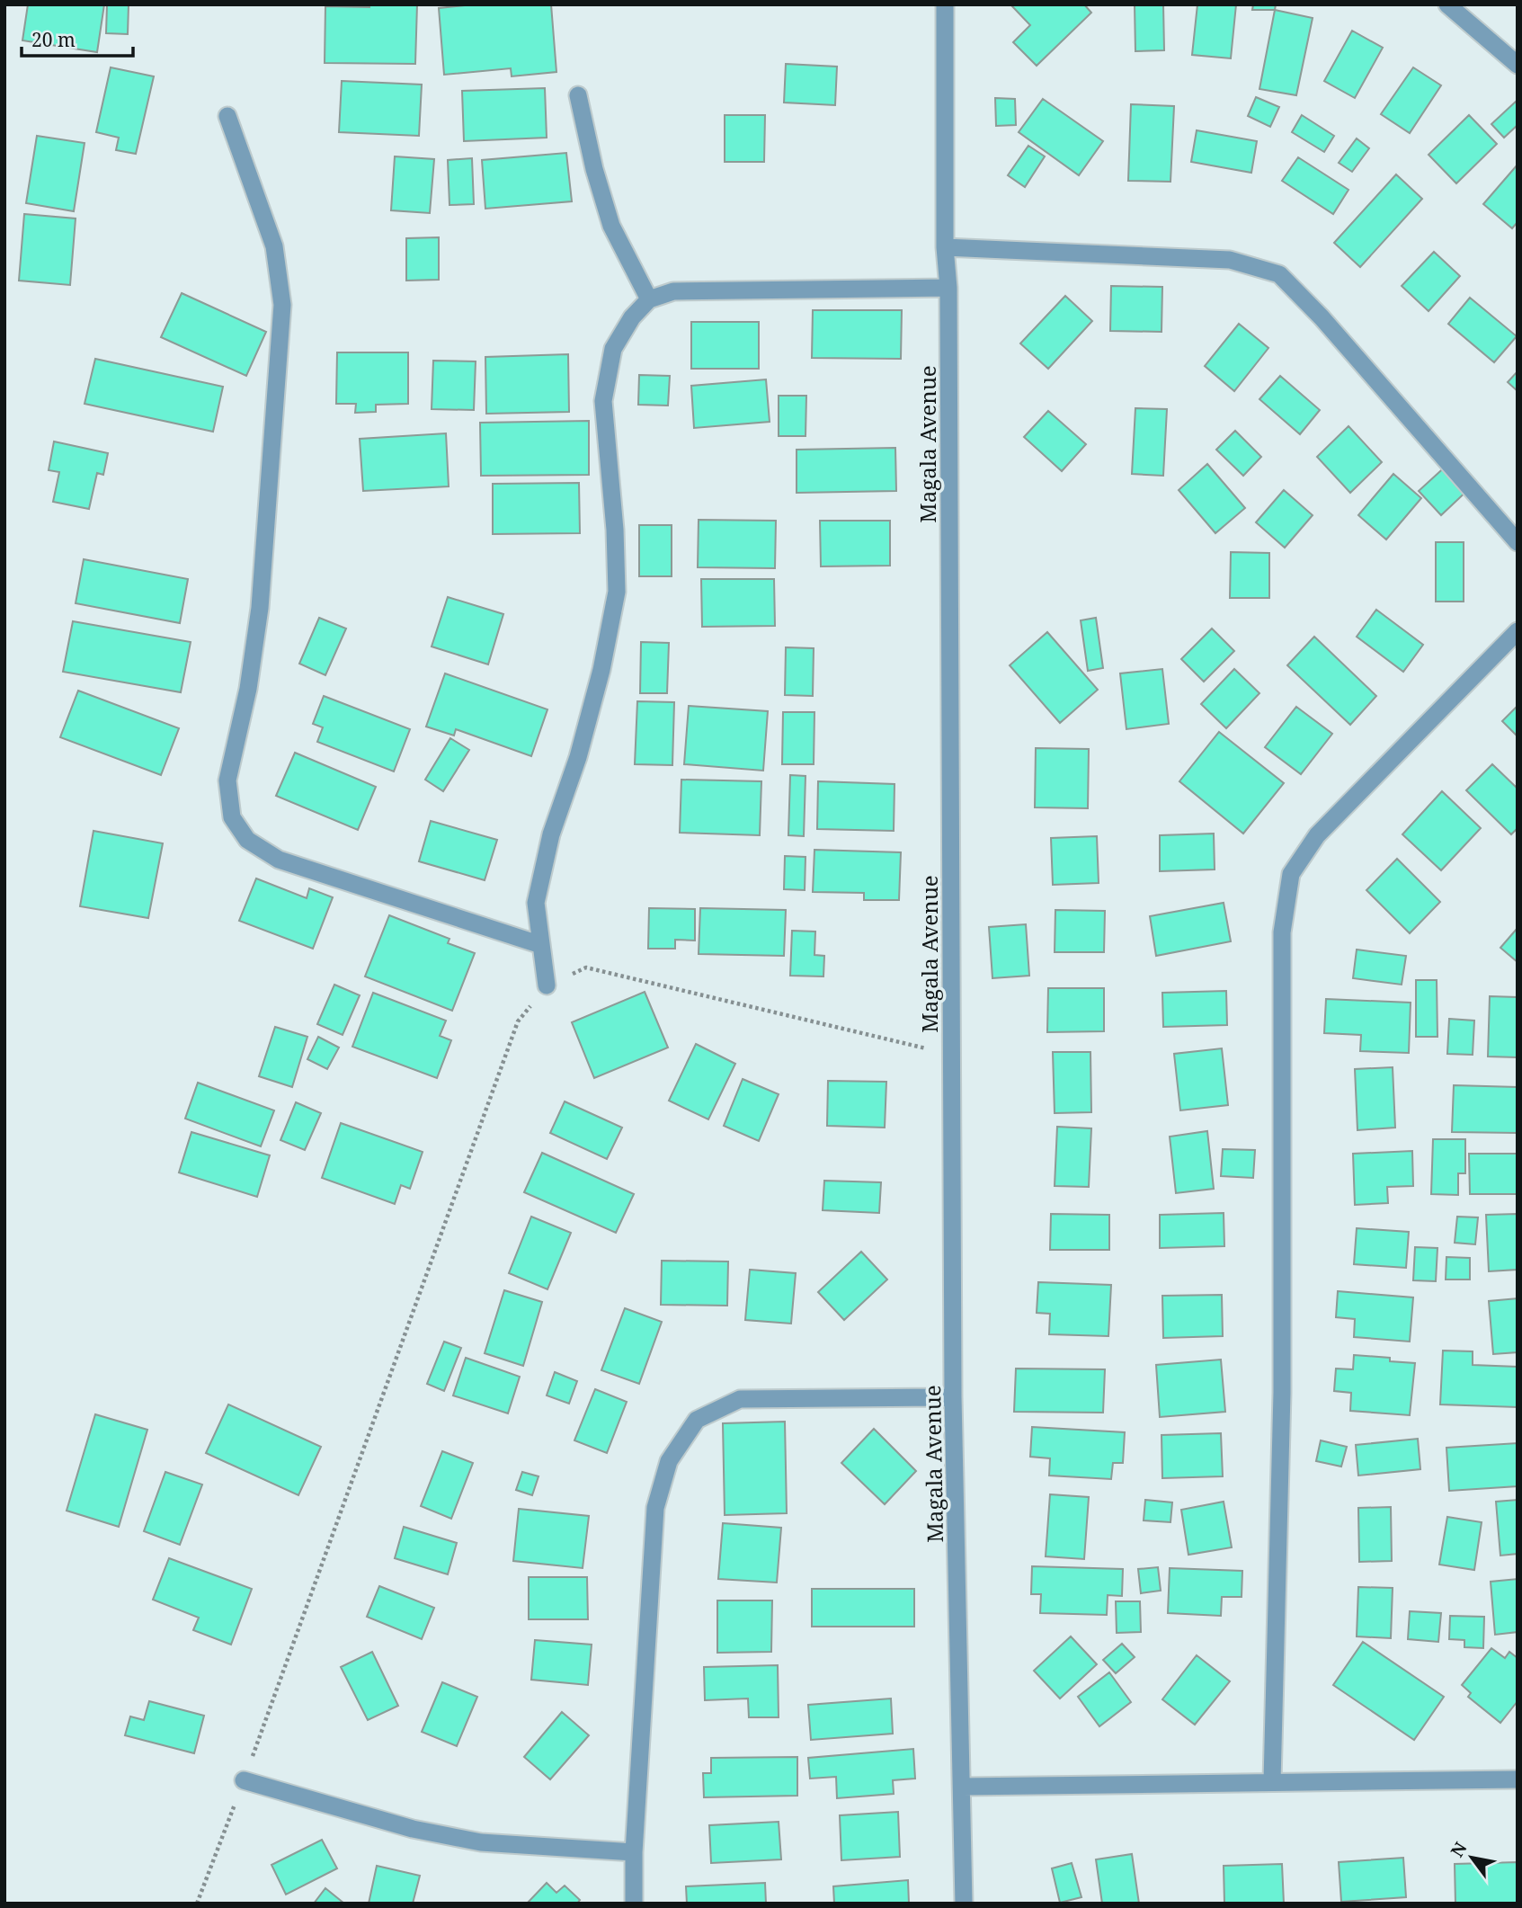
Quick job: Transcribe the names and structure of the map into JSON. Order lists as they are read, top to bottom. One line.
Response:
{"streets":{"street":["Magala Avenue"]},"scale_bar":"20 m","north":"top left"}
